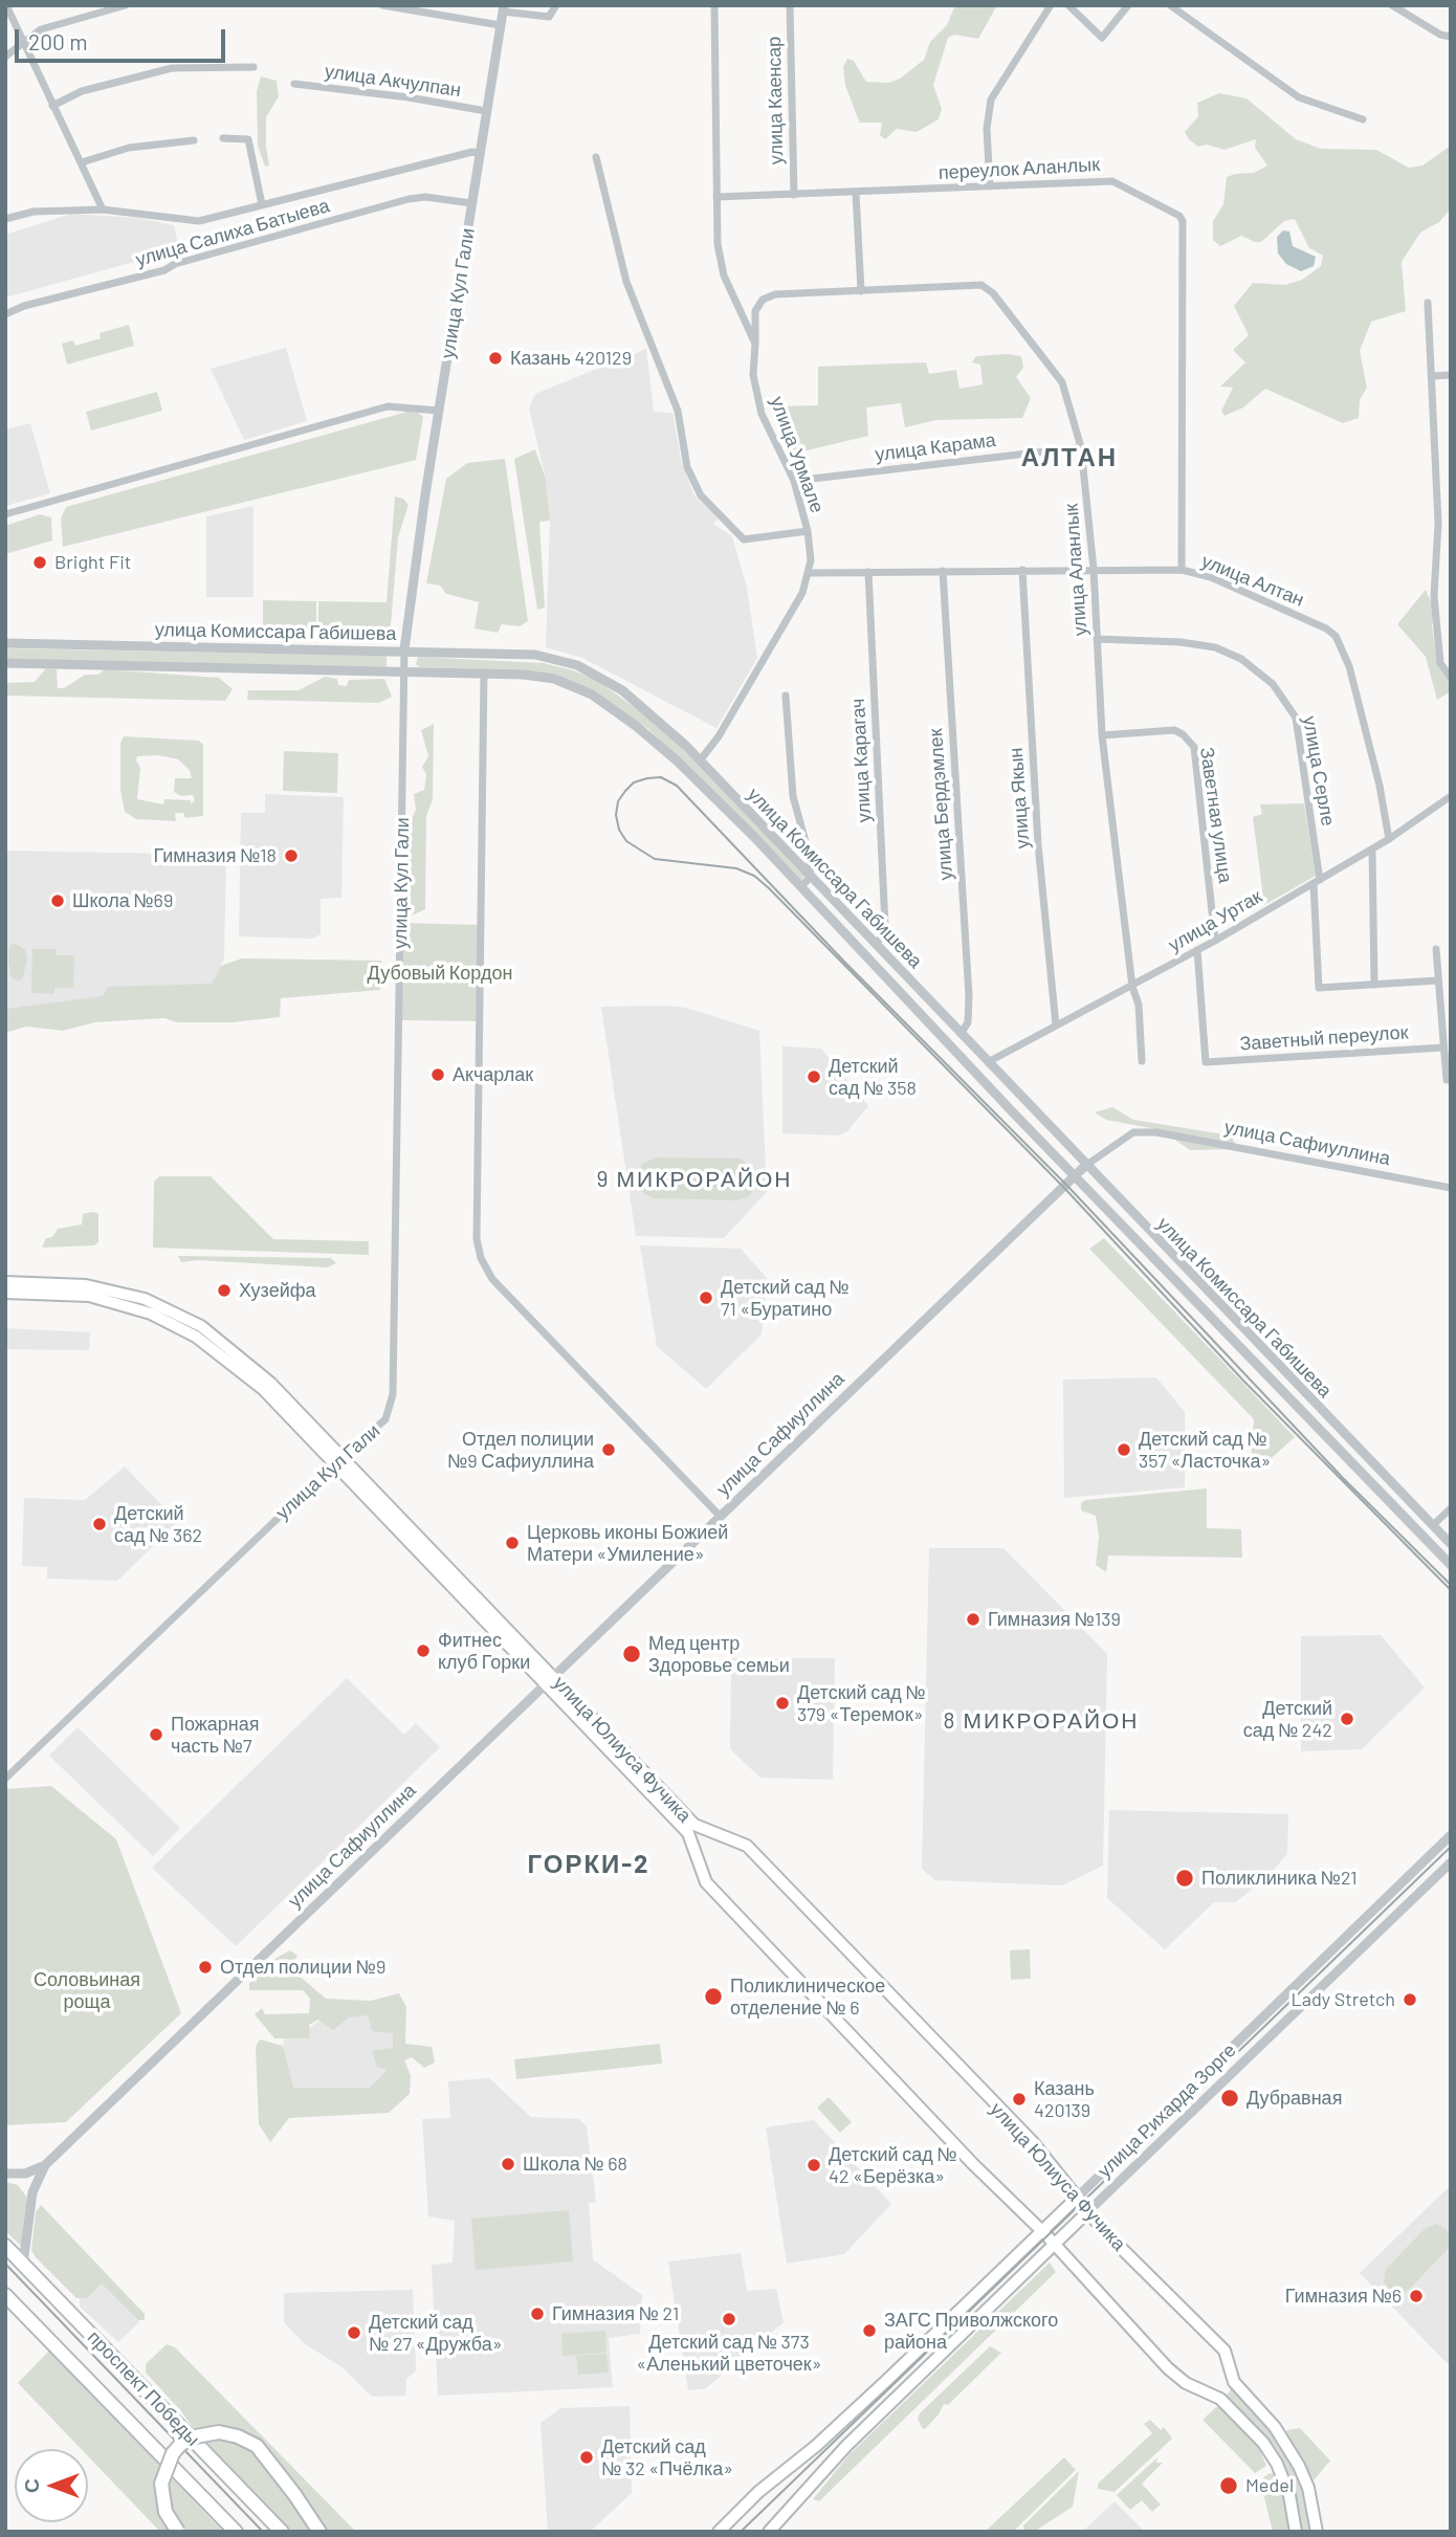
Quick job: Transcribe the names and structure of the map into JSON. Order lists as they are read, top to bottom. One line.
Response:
{"streets":{"main road":["улица Юлиуса Фучика","улица Рихарда Зорге","проспект Победы"],"street":["улица Акчулпан","улица Каенсар","переулок Аланлык","улица Салиха Батыева","улица Кул Гали","улица Карама","улица Урмале","улица Аланлык","улица Алтан","улица Комиссара Габишева","улица Карагач","улица Серле","улица Якын","улица Бердэмлек","Заветная улица","улица Уртак","Заветный переулок","улица Сафиуллина"]},"crossings":[["улица Акчулпан","улица Кул Гали"],["улица Каенсар","переулок Аланлык"],["переулок Аланлык","улица Урмале"],["переулок Аланлык","улица Алтан"],["улица Салиха Батыева","улица Кул Гали"],["улица Кул Гали","улица Комиссара Габишева"],["улица Кул Гали","улица Юлиуса Фучика"],["улица Карама","улица Урмале"],["улица Карама","улица Аланлык"],["улица Урмале","улица Аланлык"],["улица Урмале","улица Алтан"],["улица Урмале","улица Комиссара Габишева"],["улица Аланлык","улица Алтан"],["улица Аланлык","улица Серле"],["улица Аланлык","Заветная улица"],["улица Аланлык","улица Уртак"],["улица Алтан","улица Карагач"],["улица Алтан","улица Якын"],["улица Алтан","улица Бердэмлек"],["улица Алтан","улица Уртак"],["улица Комиссара Габишева","улица Карагач"],["улица Комиссара Габишева","улица Бердэмлек"],["улица Комиссара Габишева","улица Уртак"],["улица Комиссара Габишева","улица Сафиуллина"],["улица Серле","улица Уртак"],["улица Якын","улица Уртак"],["Заветная улица","улица Уртак"],["улица Уртак","Заветный переулок"],["улица Сафиуллина","улица Юлиуса Фучика"],["улица Сафиуллина","проспект Победы"],["улица Юлиуса Фучика","улица Рихарда Зорге"]],"districts":["АЛТАН","9 МИКРОРАЙОН","8 МИКРОРАЙОН","ГОРКИ-2"],"parks":["Дубовый Кордон","Соловьиная роща"],"places":["Казань 420129","Bright Fit","Гимназия №18","Школа №69","Акчарлак","Детский сад № 358","Хузейфа","Детский сад № 71 «Буратино","Отдел полиции №9 Сафиуллина","Детский сад № 357 «Ласточка»","Детский сад № 362","Церковь иконы Божией Матери «Умиление»","Гимназия №139","Фитнес клуб Горки","Мед центр Здоровье семьи","Детский сад № 379 «Теремок»","Детский сад № 242","Пожарная часть №7","Поликлиника №21","Отдел полиции №9","Поликлиническое отделение № 6","Lady Stretch","Дубравная","Казань 420139","Школа № 68","Детский сад № 42 «Берёзка»","Гимназия №6","Гимназия № 21","Детский сад № 373 «Аленький цветочек»","ЗАГС Приволжского района","Детский сад № 27 «Дружба»","Детский сад № 32 «Пчёлка»","Medel"],"scale_bar":"200 m","north":"left"}
